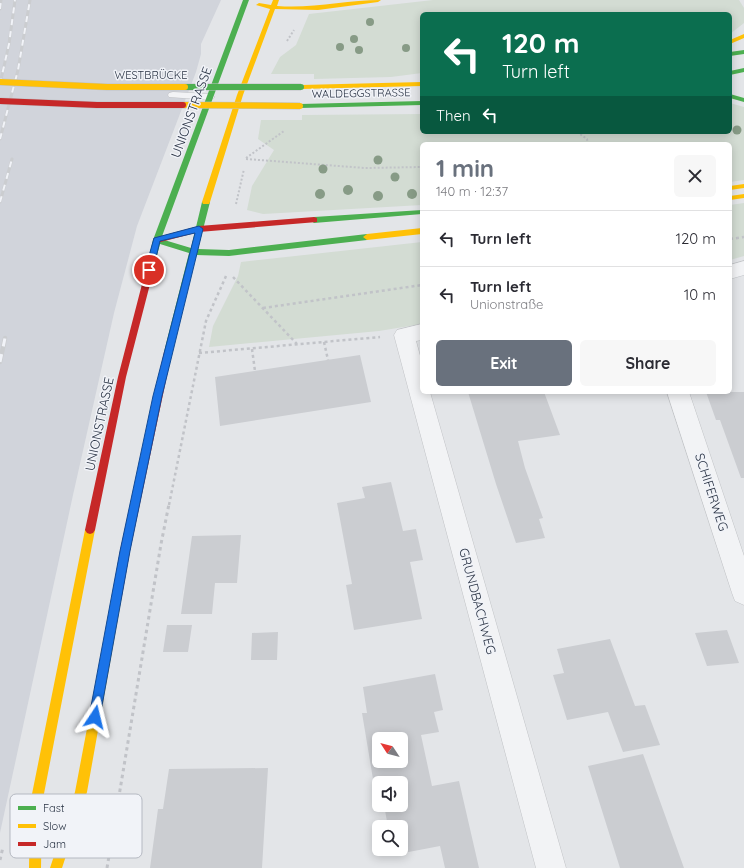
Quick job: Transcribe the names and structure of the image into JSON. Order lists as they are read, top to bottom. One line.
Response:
{"streets":{"main road":["WESTBRÜCKE","WALDEGGSTRASSE","UNIONSTRASSE"],"street":["SCHIFERWEG","GRUNDBACHWEG"]},"crossings":[["WESTBRÜCKE","WALDEGGSTRASSE"]],"legend":["Fast","Slow","Jam"],"north":"top left","page":{"turn":["120 m","Turn left"],"then":"Then","heading":["1 min","140 m · 12:37"],"list":[{"name":"Turn left","value":"120 m"},{"name":"Turn left","note":"Unionstraße","value":"10 m"}],"buttons":["Exit","Share"]}}
